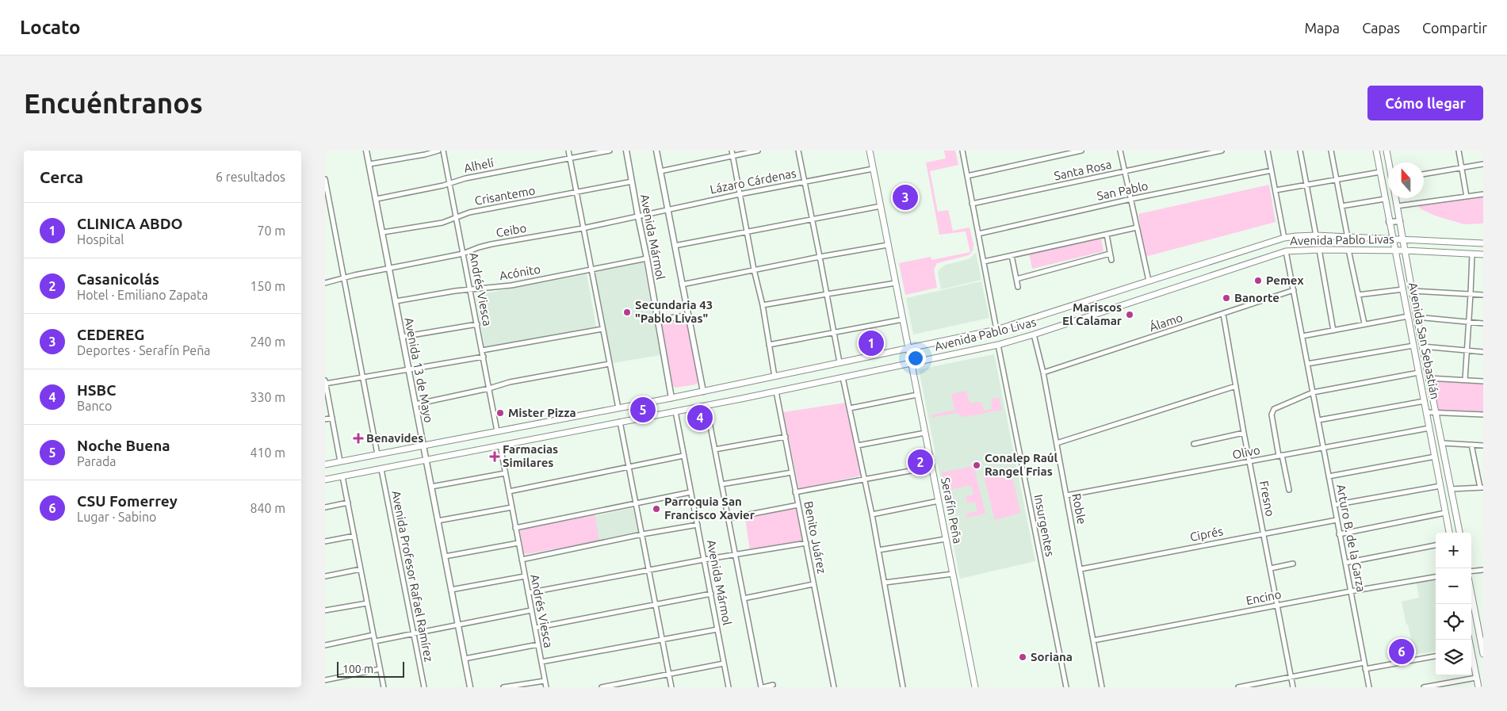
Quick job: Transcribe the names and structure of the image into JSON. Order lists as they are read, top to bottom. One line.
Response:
{"streets":{"main road":["Avenida Pablo Livas","Avenida San Sebastián","Serafín Peña"],"street":["Alhelí","Santa Rosa","Lázaro Cárdenas","San Pablo","Crisantemo","Ceibo","Avenida Mármol","Acónito","Andrés Viesca","Álamo","Avenida 13 de Mayo","Olivo","Fresno","Roble","Insurgentes","Ciprés","Benito Juárez","Arturo B. de la Garza","Avenida Profesor Rafael Ramírez","Encino"]},"crossings":[["Alhelí","Andrés Viesca"],["Alhelí","Avenida 13 de Mayo"],["Lázaro Cárdenas","Ceibo"],["Lázaro Cárdenas","Avenida Mármol"],["Lázaro Cárdenas","Serafín Peña"],["Crisantemo","Avenida Mármol"],["Crisantemo","Andrés Viesca"],["Crisantemo","Avenida 13 de Mayo"],["Ceibo","Avenida Mármol"],["Ceibo","Andrés Viesca"],["Ceibo","Avenida 13 de Mayo"],["Avenida Mármol","Avenida Pablo Livas"],["Avenida Mármol","Acónito"],["Avenida Pablo Livas","Andrés Viesca"],["Avenida Pablo Livas","Avenida San Sebastián"],["Avenida Pablo Livas","Avenida 13 de Mayo"],["Avenida Pablo Livas","Roble"],["Avenida Pablo Livas","Serafín Peña"],["Avenida Pablo Livas","Insurgentes"],["Avenida Pablo Livas","Benito Juárez"],["Avenida Pablo Livas","Arturo B. de la Garza"],["Avenida Pablo Livas","Avenida Profesor Rafael Ramírez"],["Acónito","Andrés Viesca"],["Acónito","Avenida 13 de Mayo"],["Álamo","Fresno"],["Álamo","Roble"],["Álamo","Arturo B. de la Garza"],["Avenida San Sebastián","Olivo"],["Olivo","Fresno"],["Olivo","Roble"],["Olivo","Arturo B. de la Garza"],["Fresno","Ciprés"],["Fresno","Encino"],["Roble","Ciprés"],["Roble","Encino"],["Ciprés","Arturo B. de la Garza"],["Arturo B. de la Garza","Encino"]],"places":{"other":["Pemex","Banorte","Secundaria 43 \"Pablo Livas\"","Mariscos El Calamar","Mister Pizza","Conalep Raúl Rangel Frias","Parroquia San Francisco Xavier","Soriana"],"health":["Benavides","Farmacias Similares"]},"scale_bar":"100 m","north":"top","page":{"header":"Locato","nav":["Mapa","Capas","Compartir"],"buttons":"Cómo llegar","title":"Encuéntranos","heading":["Cerca","6 resultados"],"pins":["3","1","5","4","2","6"],"list":[{"mark":"1","name":"CLINICA ABDO","note":"Hospital","value":"70 m"},{"mark":"2","name":"Casanicolás","note":"Hotel · Emiliano Zapata","value":"150 m"},{"mark":"3","name":"CEDEREG","note":"Deportes · Serafín Peña","value":"240 m"},{"mark":"4","name":"HSBC","note":"Banco","value":"330 m"},{"mark":"5","name":"Noche Buena","note":"Parada","value":"410 m"},{"mark":"6","name":"CSU Fomerrey","note":"Lugar · Sabino","value":"840 m"}],"map_buttons":["+","−"],"scale":"100 m"}}
